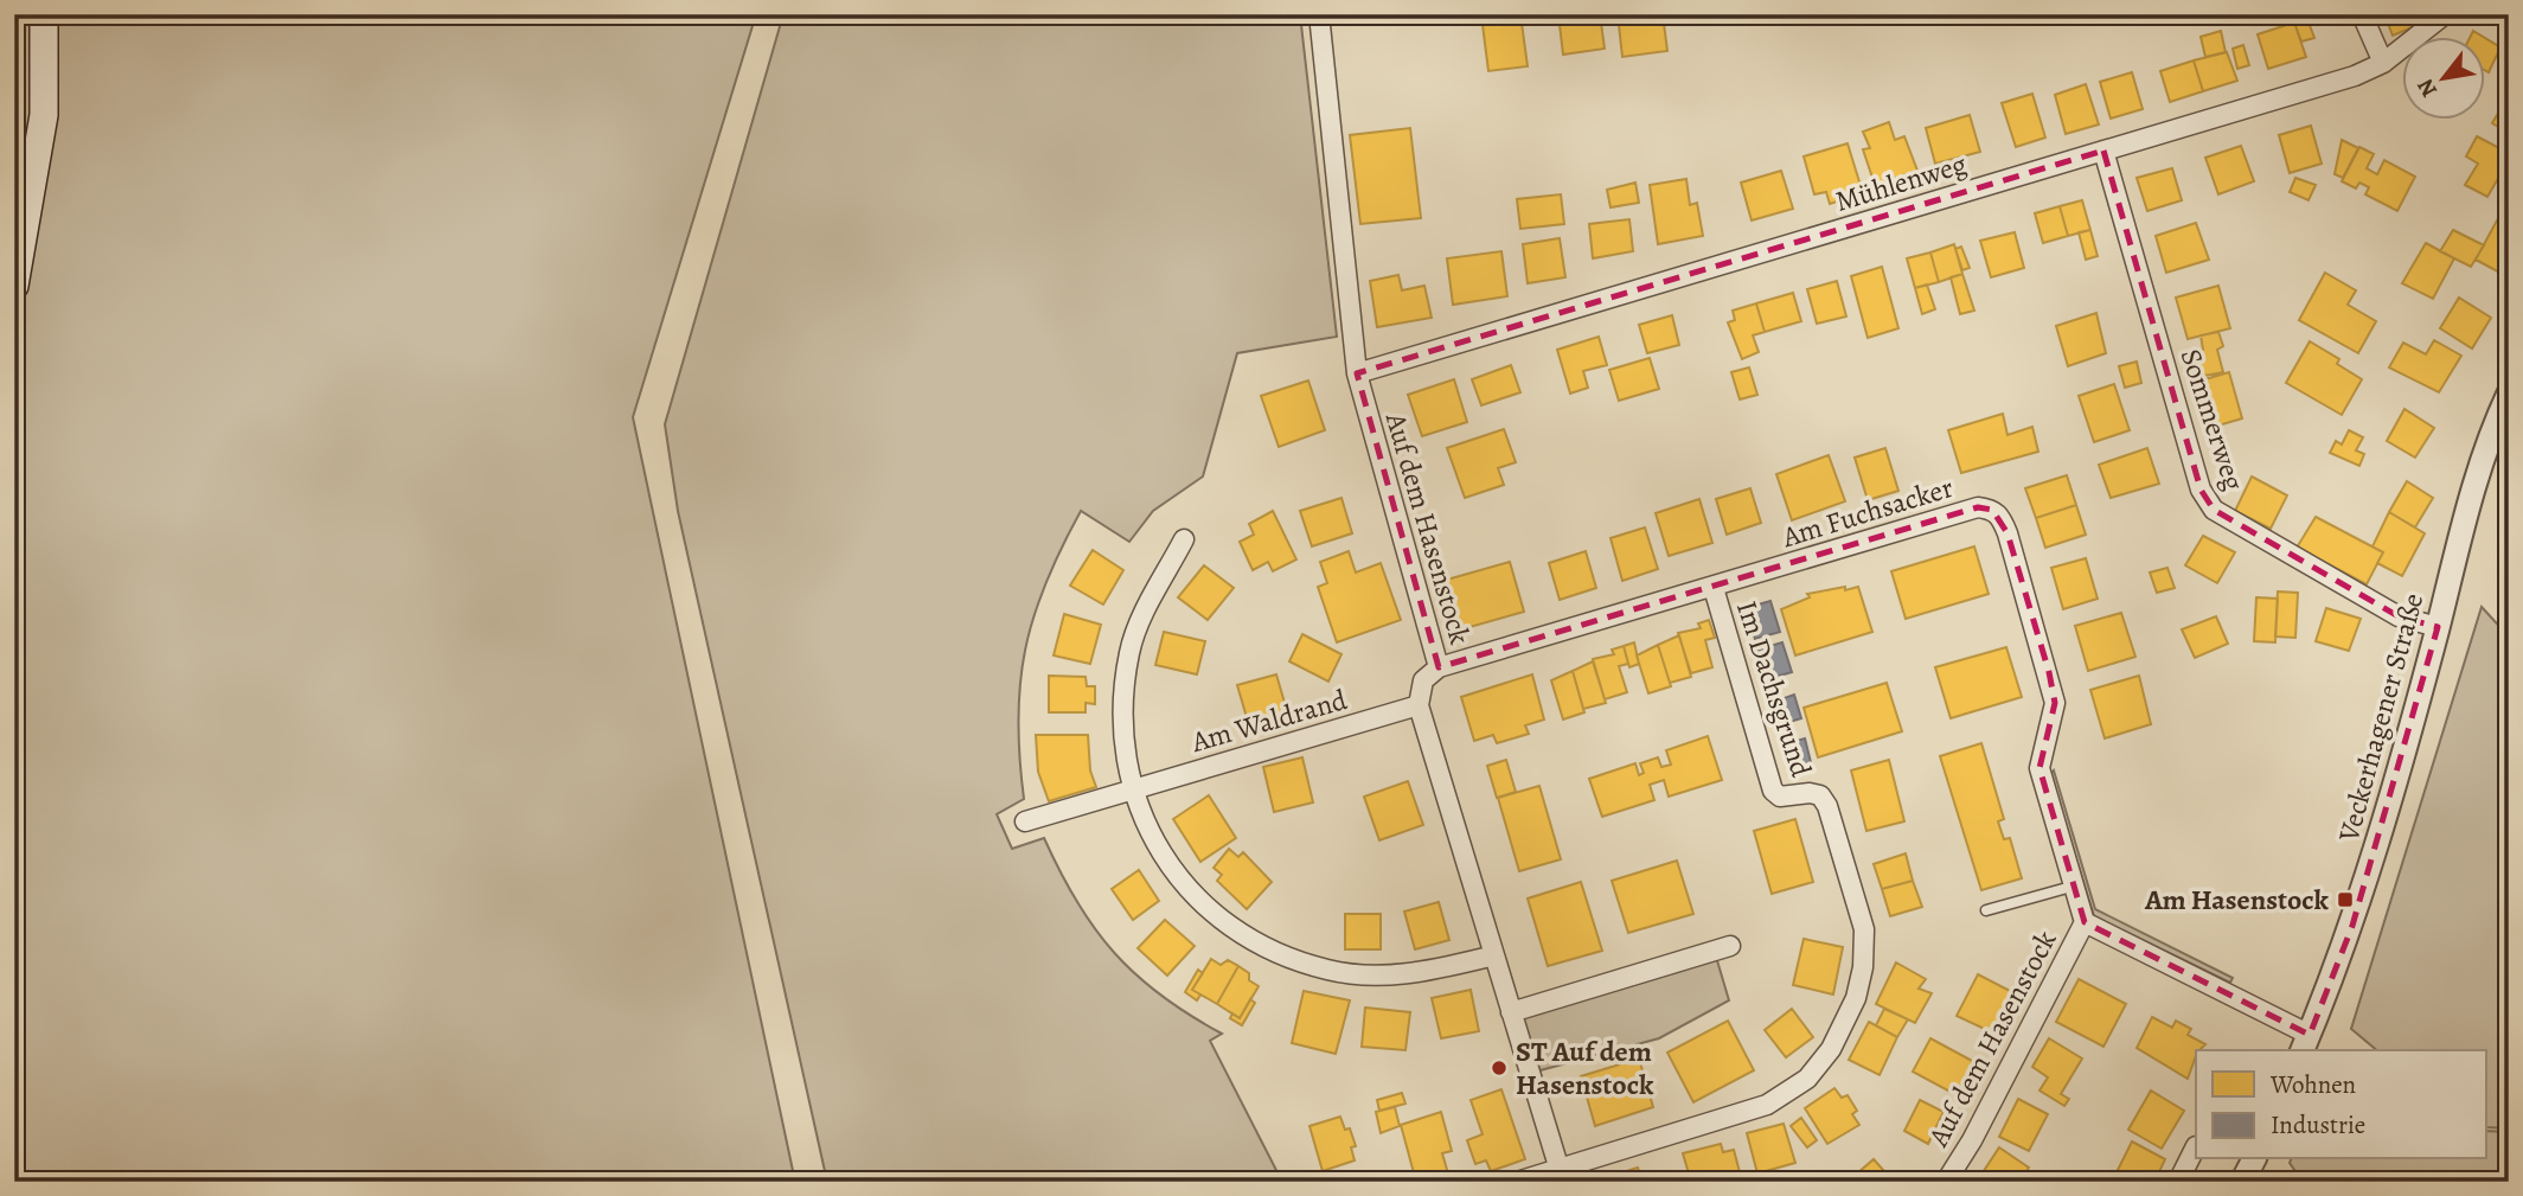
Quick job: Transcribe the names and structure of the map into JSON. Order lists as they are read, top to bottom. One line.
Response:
{"streets":{"street":["Mühlenweg","Sommerweg","Am Fuchsacker","Auf dem Hasenstock","Im Dachsgrund","Veckerhagener Straße","Am Waldrand"]},"crossings":[["Mühlenweg","Sommerweg"],["Mühlenweg","Auf dem Hasenstock"],["Sommerweg","Veckerhagener Straße"],["Am Fuchsacker","Auf dem Hasenstock"],["Am Fuchsacker","Im Dachsgrund"],["Auf dem Hasenstock","Veckerhagener Straße"],["Auf dem Hasenstock","Am Waldrand"]],"places":{"transit":["Am Hasenstock"],"other":["ST Auf dem Hasenstock"]},"legend":["Wohnen","Industrie"],"north":"bottom left"}
